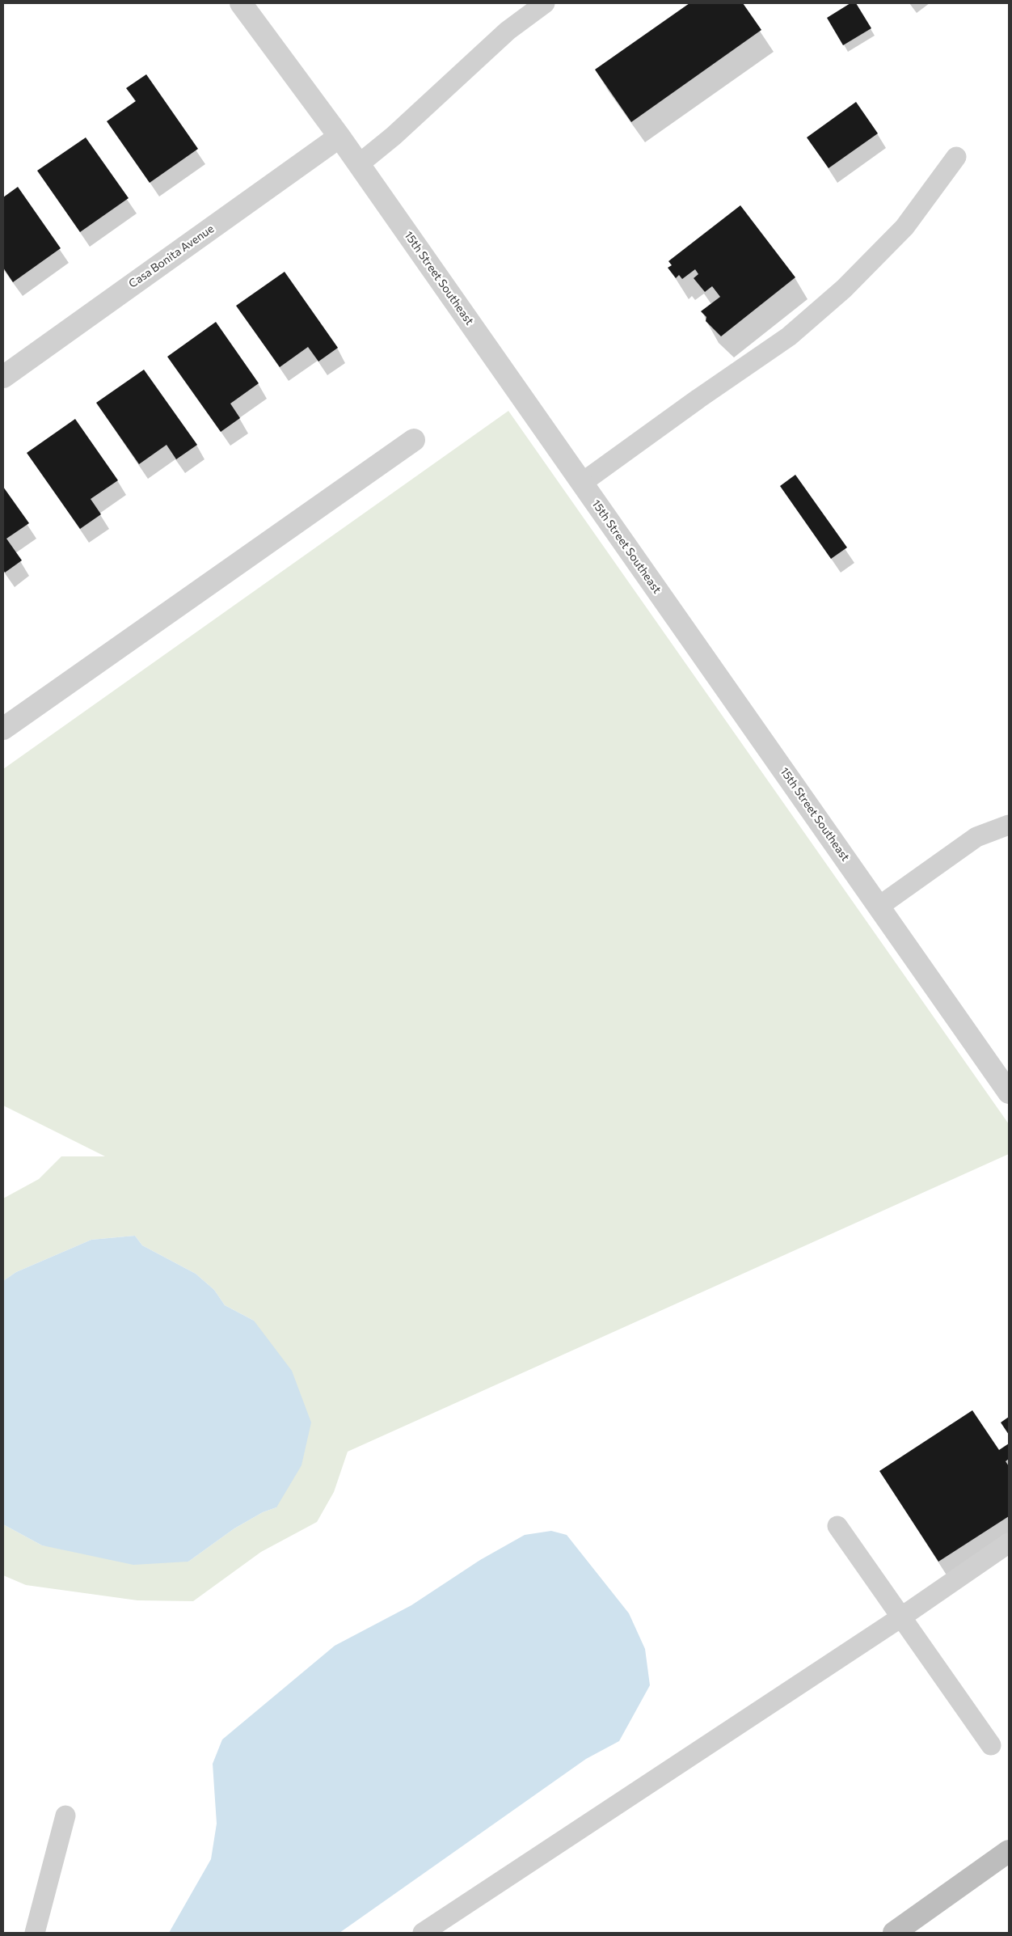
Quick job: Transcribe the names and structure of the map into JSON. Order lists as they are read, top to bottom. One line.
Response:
{"streets":{"street":["Casa Bonita Avenue","15th Street Southeast"]},"crossings":[["Casa Bonita Avenue","15th Street Southeast"]]}
